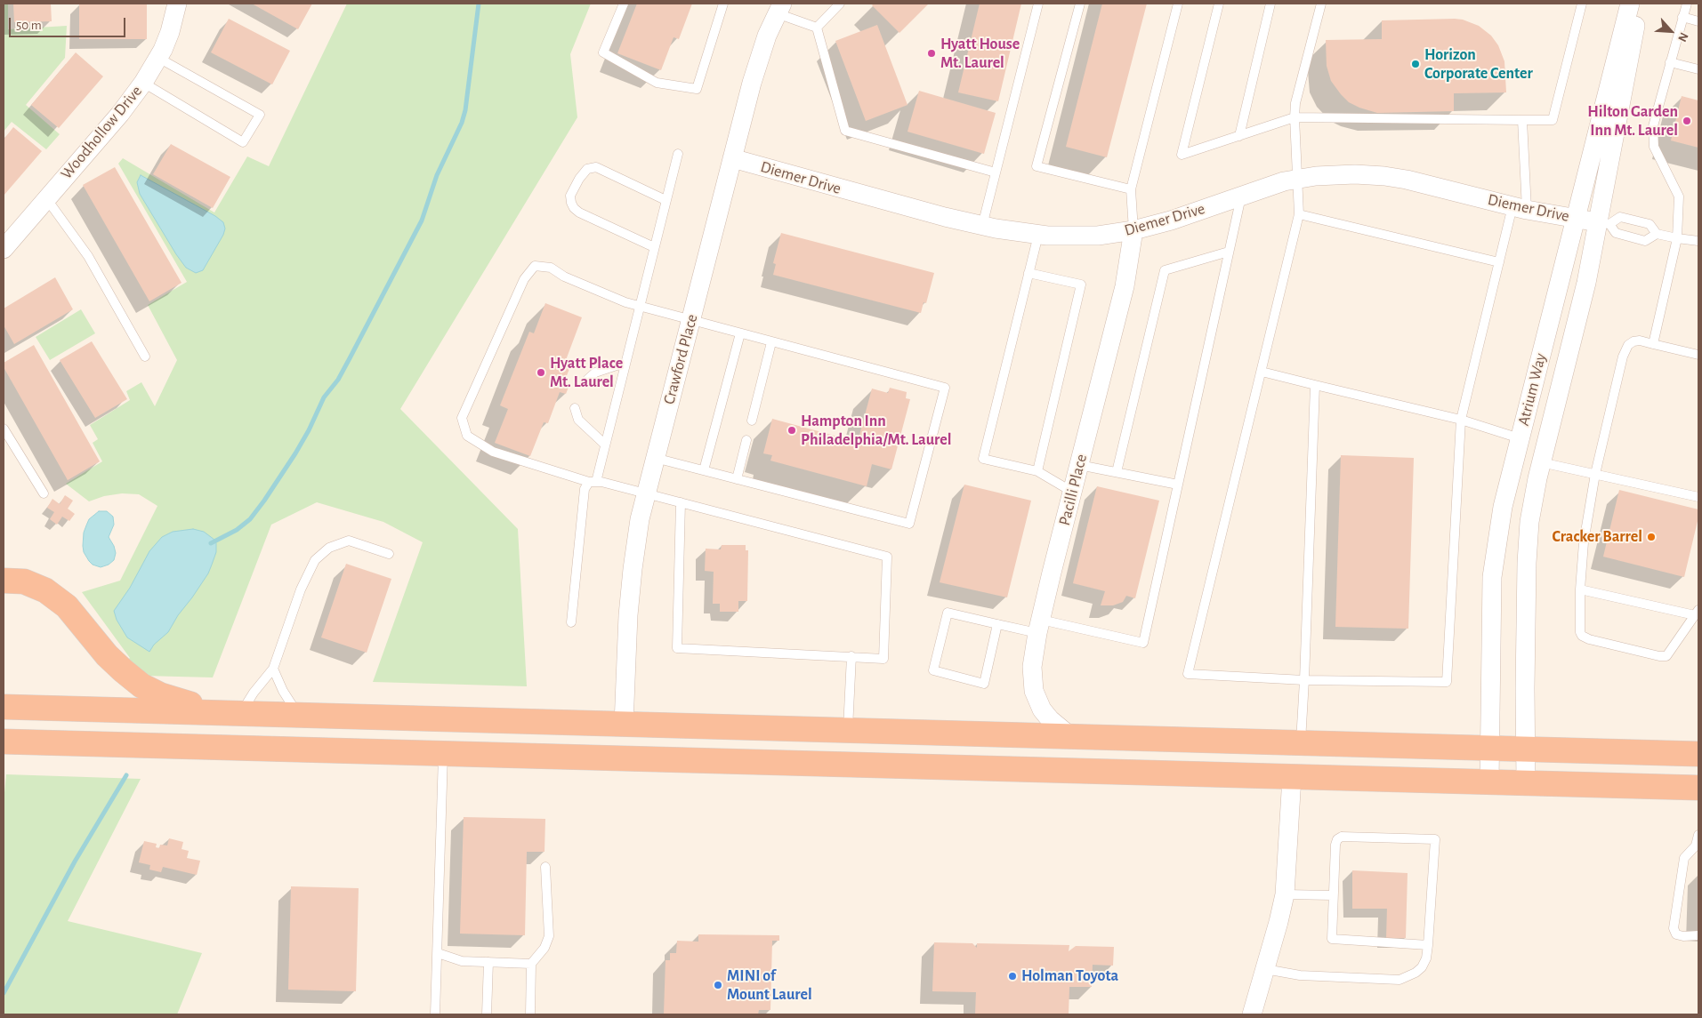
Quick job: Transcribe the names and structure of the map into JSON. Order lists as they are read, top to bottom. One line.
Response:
{"streets":{"street":["Woodhollow Drive","Diemer Drive","Crawford Place","Atrium Way","Pacilli Place"]},"crossings":[["Diemer Drive","Crawford Place"],["Diemer Drive","Atrium Way"],["Diemer Drive","Pacilli Place"]],"places":["Hyatt House Mt. Laurel","Horizon Corporate Center","Hilton Garden Inn Mt. Laurel","Hyatt Place Mt. Laurel","Hampton Inn Philadelphia/Mt. Laurel","Cracker Barrel","Holman Toyota","MINI of Mount Laurel"],"scale_bar":"50 m","north":"bottom right"}
